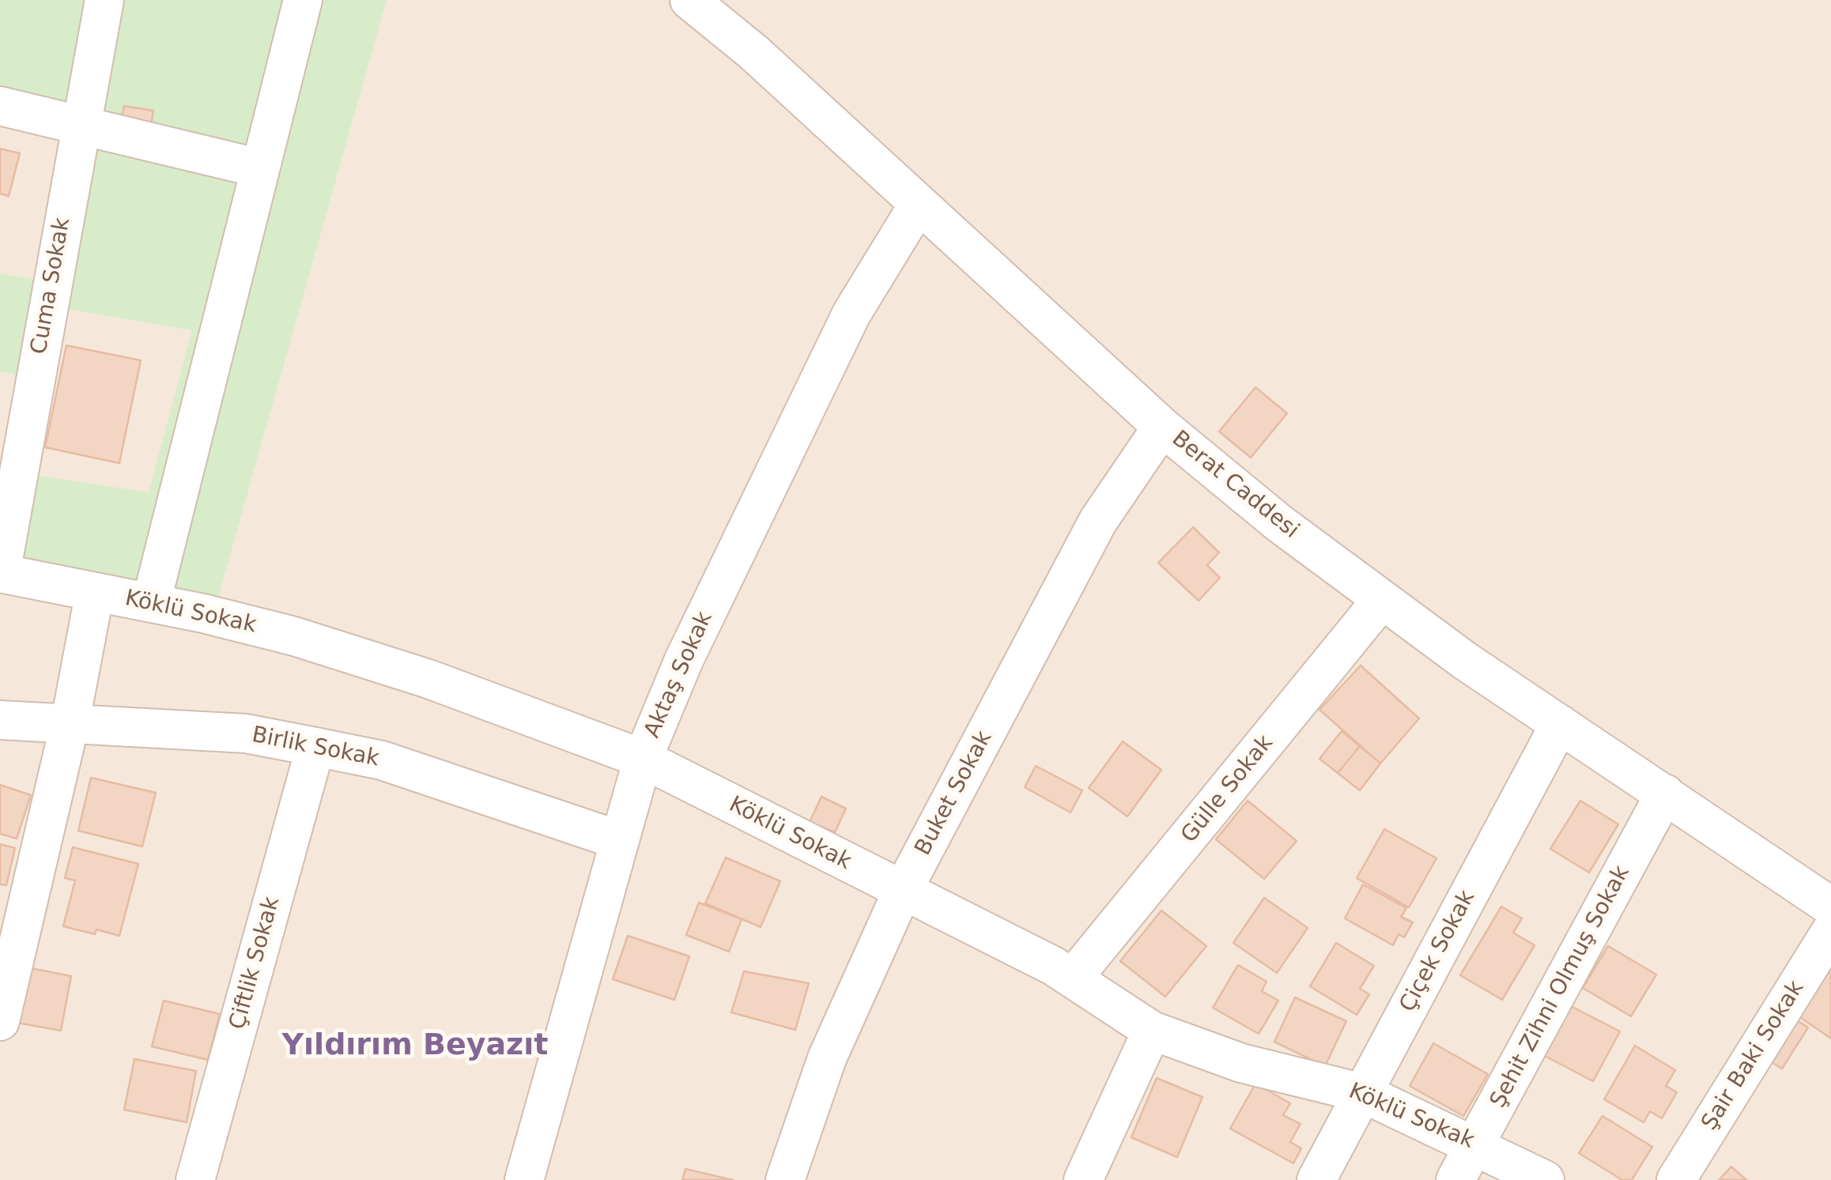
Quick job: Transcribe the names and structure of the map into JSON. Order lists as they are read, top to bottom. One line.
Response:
{"streets":{"street":["Cuma Sokak","Berat Caddesi","Köklü Sokak","Aktaş Sokak","Birlik Sokak","Gülle Sokak","Buket Sokak","Çiçek Sokak","Çiftlik Sokak","Şehit Zihni Olmuş Sokak","Şair Baki Sokak"]},"crossings":[["Cuma Sokak","Köklü Sokak"],["Berat Caddesi","Aktaş Sokak"],["Berat Caddesi","Gülle Sokak"],["Berat Caddesi","Buket Sokak"],["Berat Caddesi","Çiçek Sokak"],["Berat Caddesi","Şehit Zihni Olmuş Sokak"],["Köklü Sokak","Aktaş Sokak"],["Köklü Sokak","Gülle Sokak"],["Köklü Sokak","Buket Sokak"],["Köklü Sokak","Çiçek Sokak"],["Köklü Sokak","Şehit Zihni Olmuş Sokak"],["Aktaş Sokak","Birlik Sokak"],["Birlik Sokak","Çiftlik Sokak"]],"districts":["Yıldırım Beyazıt"]}
